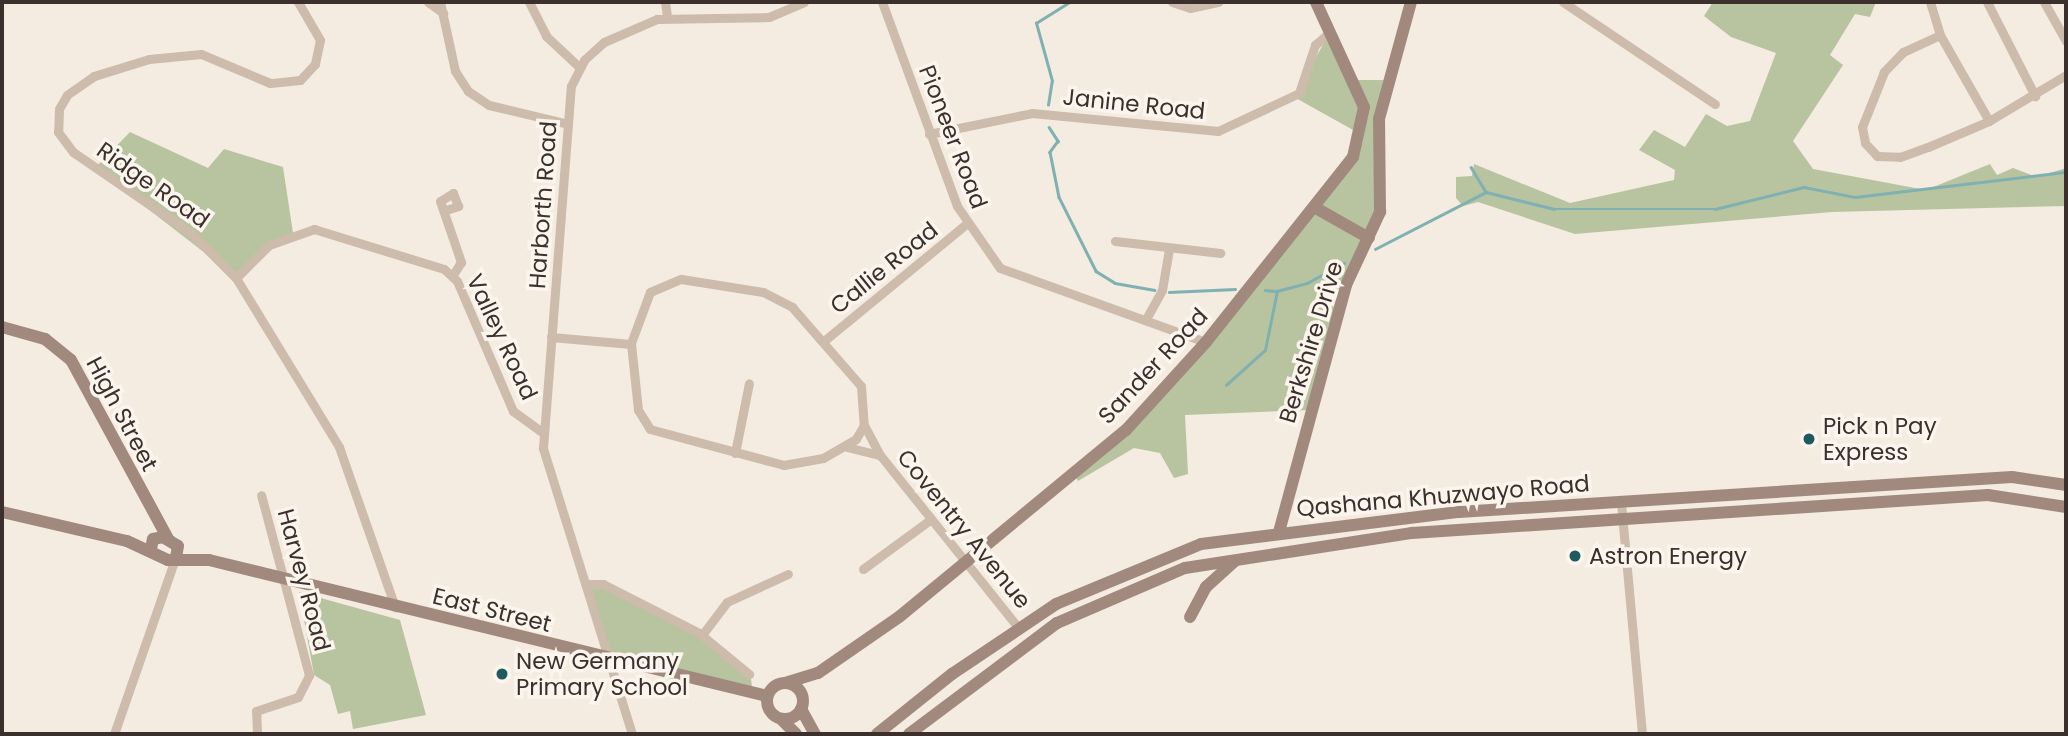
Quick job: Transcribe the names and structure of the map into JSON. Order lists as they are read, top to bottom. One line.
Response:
{"streets":{"main road":["Berkshire Drive","Sander Road","High Street","Qashana Khuzwayo Road","East Street"],"street":["Janine Road","Pioneer Road","Ridge Road","Harborth Road","Callie Road","Valley Road","Coventry Avenue","Harvey Road"]},"crossings":[["Janine Road","Pioneer Road"],["Janine Road","Sander Road"],["Pioneer Road","Callie Road"],["Pioneer Road","Sander Road"],["Ridge Road","Valley Road"],["Ridge Road","East Street"],["Harborth Road","Valley Road"],["Harborth Road","East Street"],["Callie Road","Coventry Avenue"],["Berkshire Drive","Qashana Khuzwayo Road"],["Sander Road","Coventry Avenue"],["High Street","East Street"],["Qashana Khuzwayo Road","Coventry Avenue"],["Harvey Road","East Street"]],"places":["Pick n Pay Express","Astron Energy","New Germany Primary School"]}
